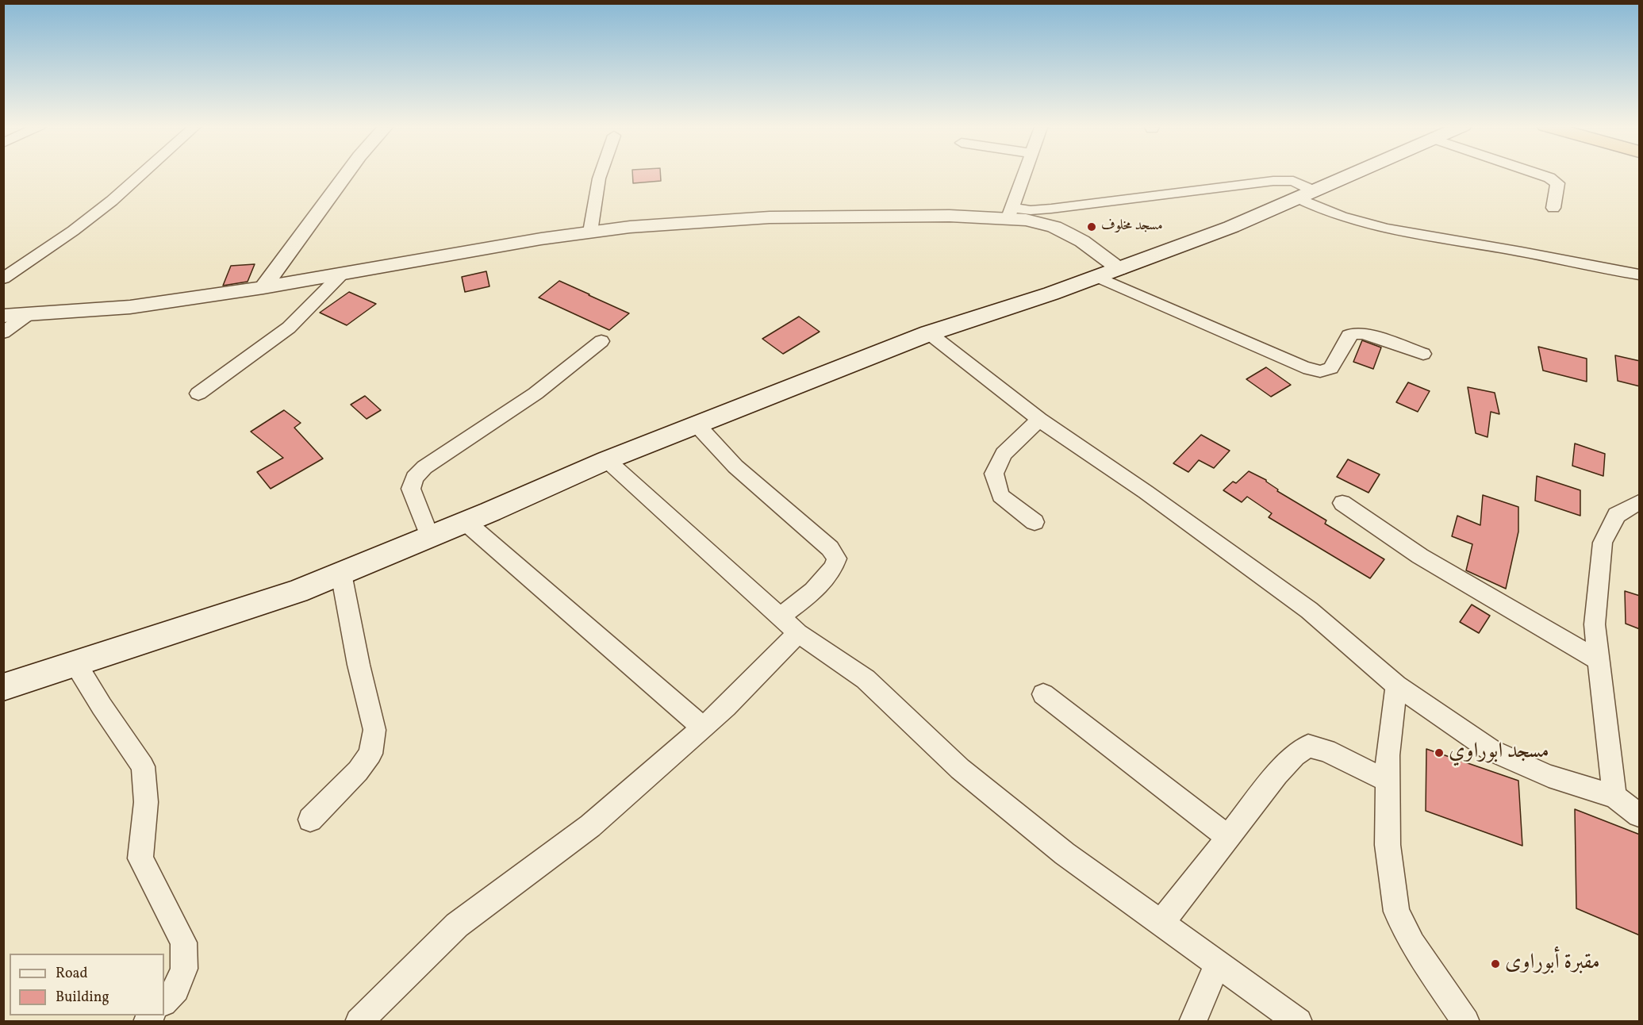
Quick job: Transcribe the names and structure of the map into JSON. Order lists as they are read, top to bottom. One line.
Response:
{"places":["مسجد مخلوف","مسجد ابوراوي","مقبرة أبوراوى"],"legend":["Road","Building"]}
